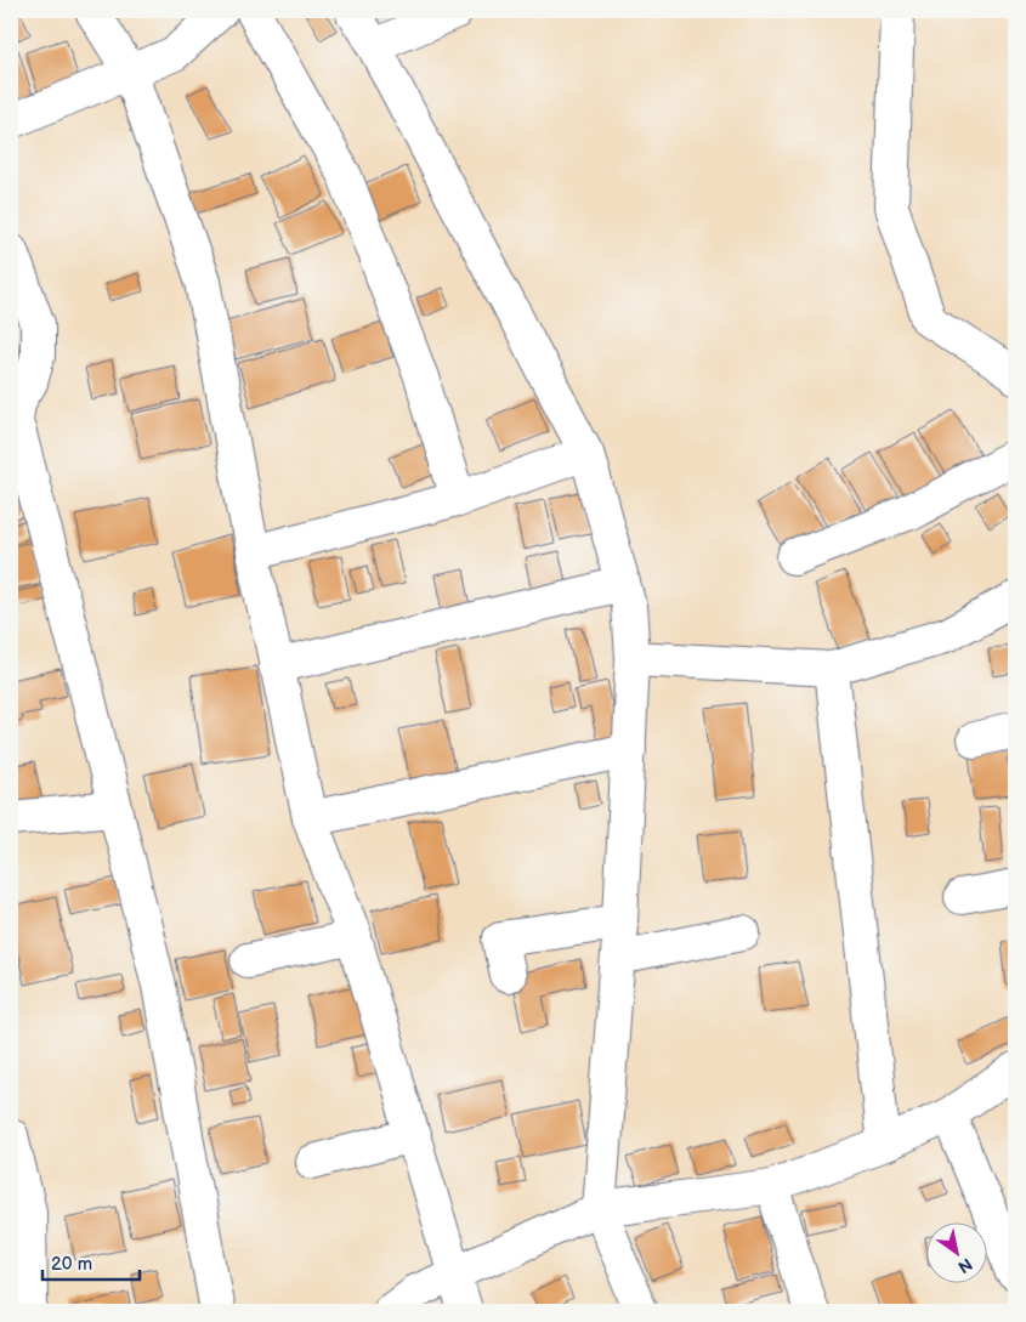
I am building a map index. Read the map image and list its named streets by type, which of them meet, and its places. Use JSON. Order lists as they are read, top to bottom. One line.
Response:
{"scale_bar":"20 m","north":"bottom right"}
